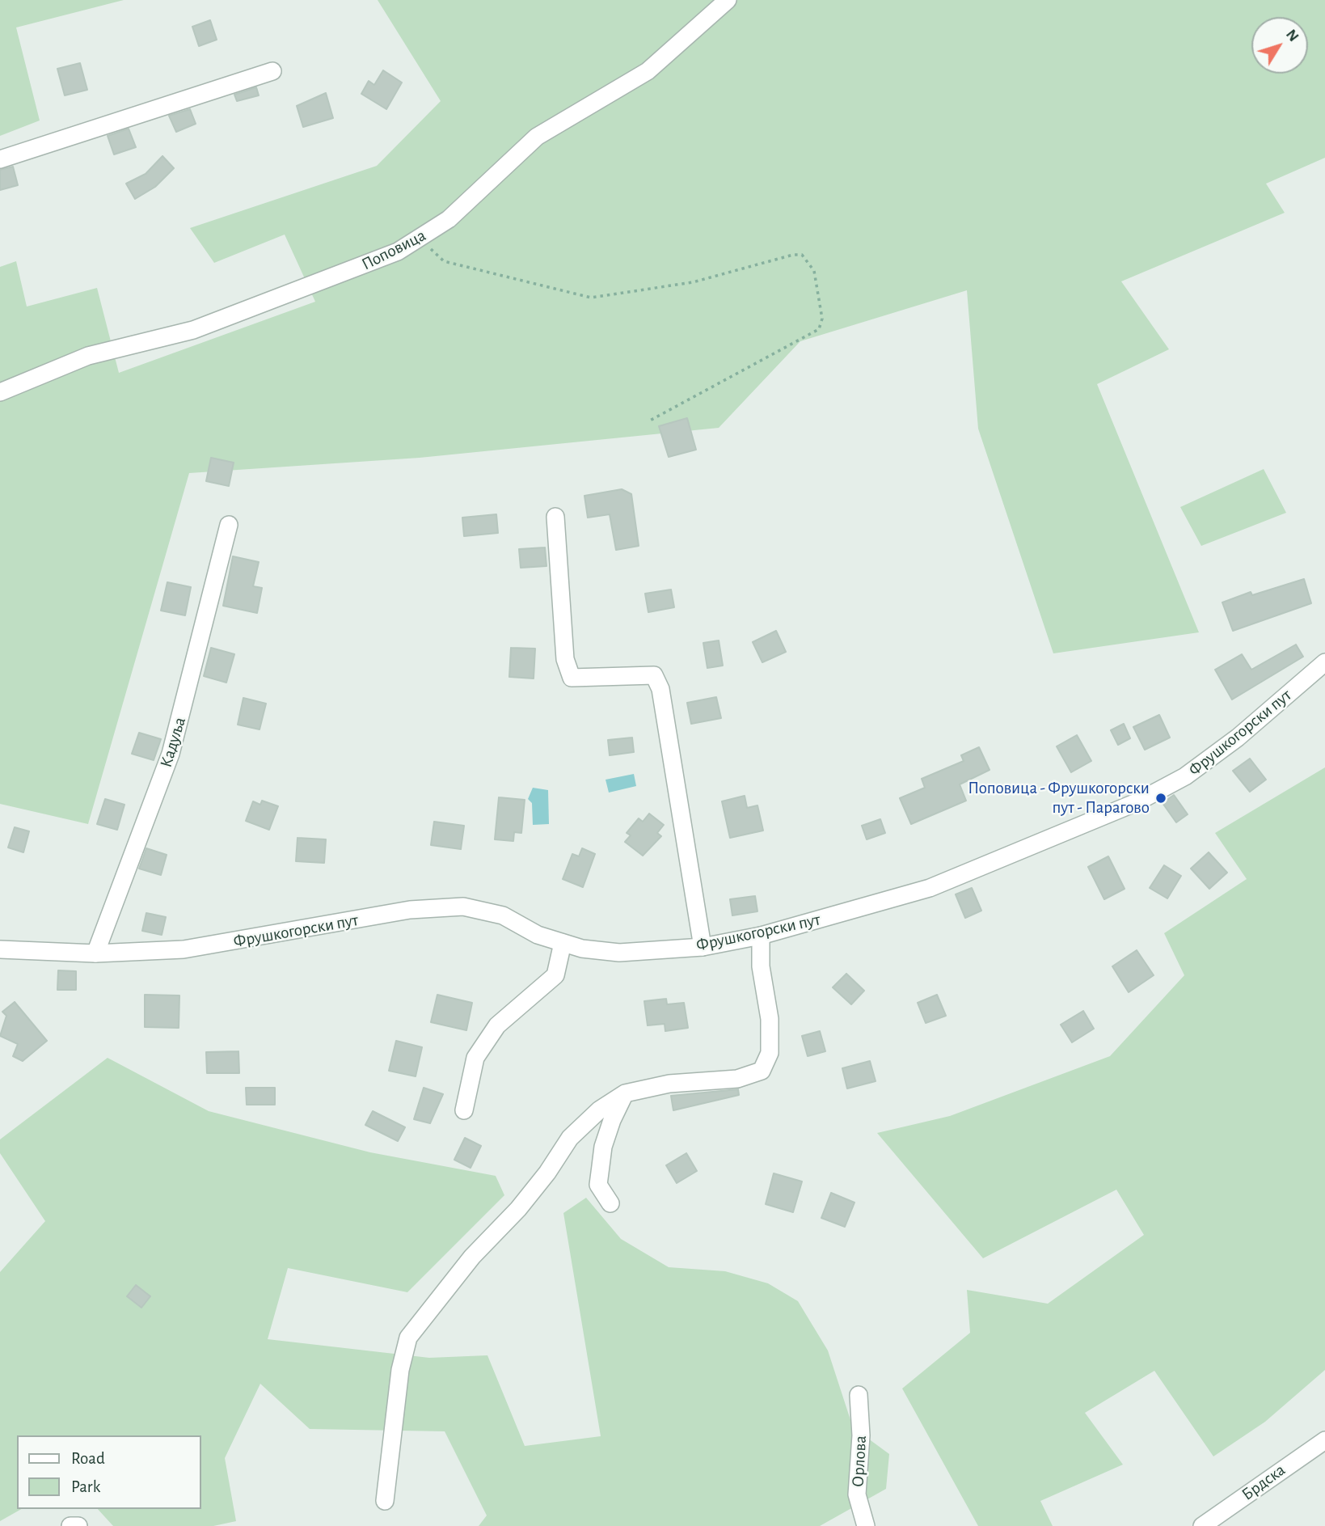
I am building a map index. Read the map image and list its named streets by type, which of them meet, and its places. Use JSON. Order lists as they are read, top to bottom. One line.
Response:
{"streets":{"street":["Поповица","Фрушкогорски пут","Кадуља","Орлова","Брдска"]},"crossings":[["Фрушкогорски пут","Кадуља"]],"places":["Поповица - Фрушкогорски пут - Парагово"],"legend":["Road","Park"],"north":"top right"}
